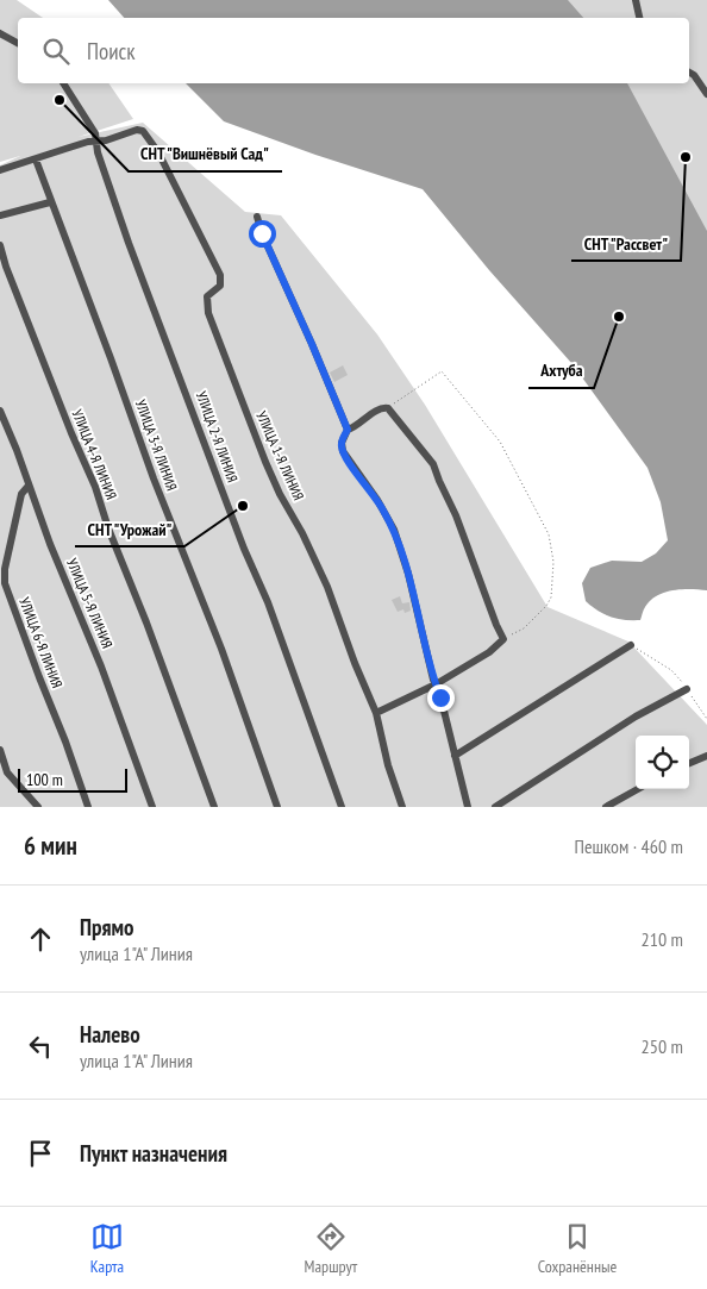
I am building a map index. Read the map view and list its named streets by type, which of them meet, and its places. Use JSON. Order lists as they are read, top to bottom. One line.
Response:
{"streets":{"street":["УЛИЦА 2-Я ЛИНИЯ","УЛИЦА 3-Я ЛИНИЯ","УЛИЦА 4-Я ЛИНИЯ","УЛИЦА 1-Я ЛИНИЯ","УЛИЦА 5-Я ЛИНИЯ","УЛИЦА 6-Я ЛИНИЯ"]},"crossings":[["УЛИЦА 2-Я ЛИНИЯ","УЛИЦА 1-Я ЛИНИЯ"],["УЛИЦА 5-Я ЛИНИЯ","УЛИЦА 6-Я ЛИНИЯ"]],"places":["СНТ \"Вишнёвый Сад\"","СНТ \"Рассвет\"","Ахтуба","СНТ \"Урожай\""],"scale_bar":"100 m","page":{"search":"Поиск","scale":"100 m","heading":["6 мин","Пешком · 460 m"],"list":[["Прямо","улица 1\"А\" Линия","210 m"],["Налево","улица 1\"А\" Линия","250 m"],"Пункт назначения"],"nav":["Карта","Маршрут","Сохранённые"]}}
